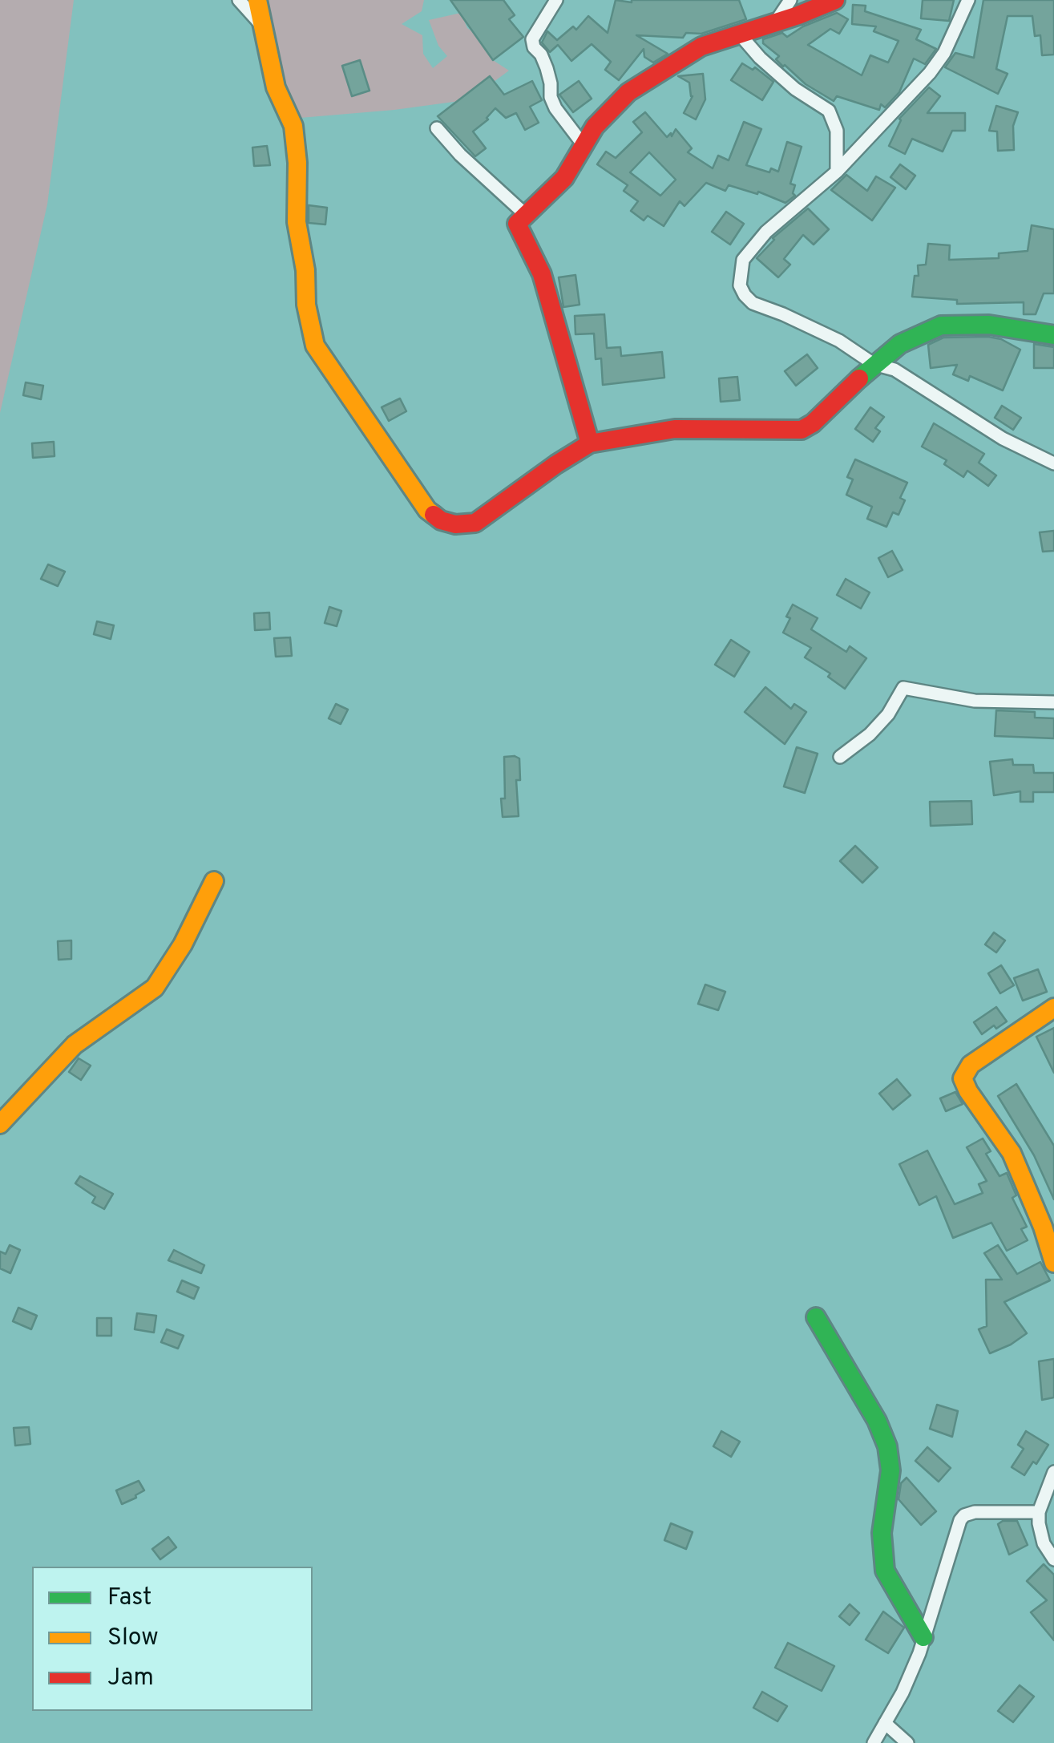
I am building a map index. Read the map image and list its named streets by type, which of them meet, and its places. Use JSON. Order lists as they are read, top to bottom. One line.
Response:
{"legend":["Fast","Slow","Jam"]}
